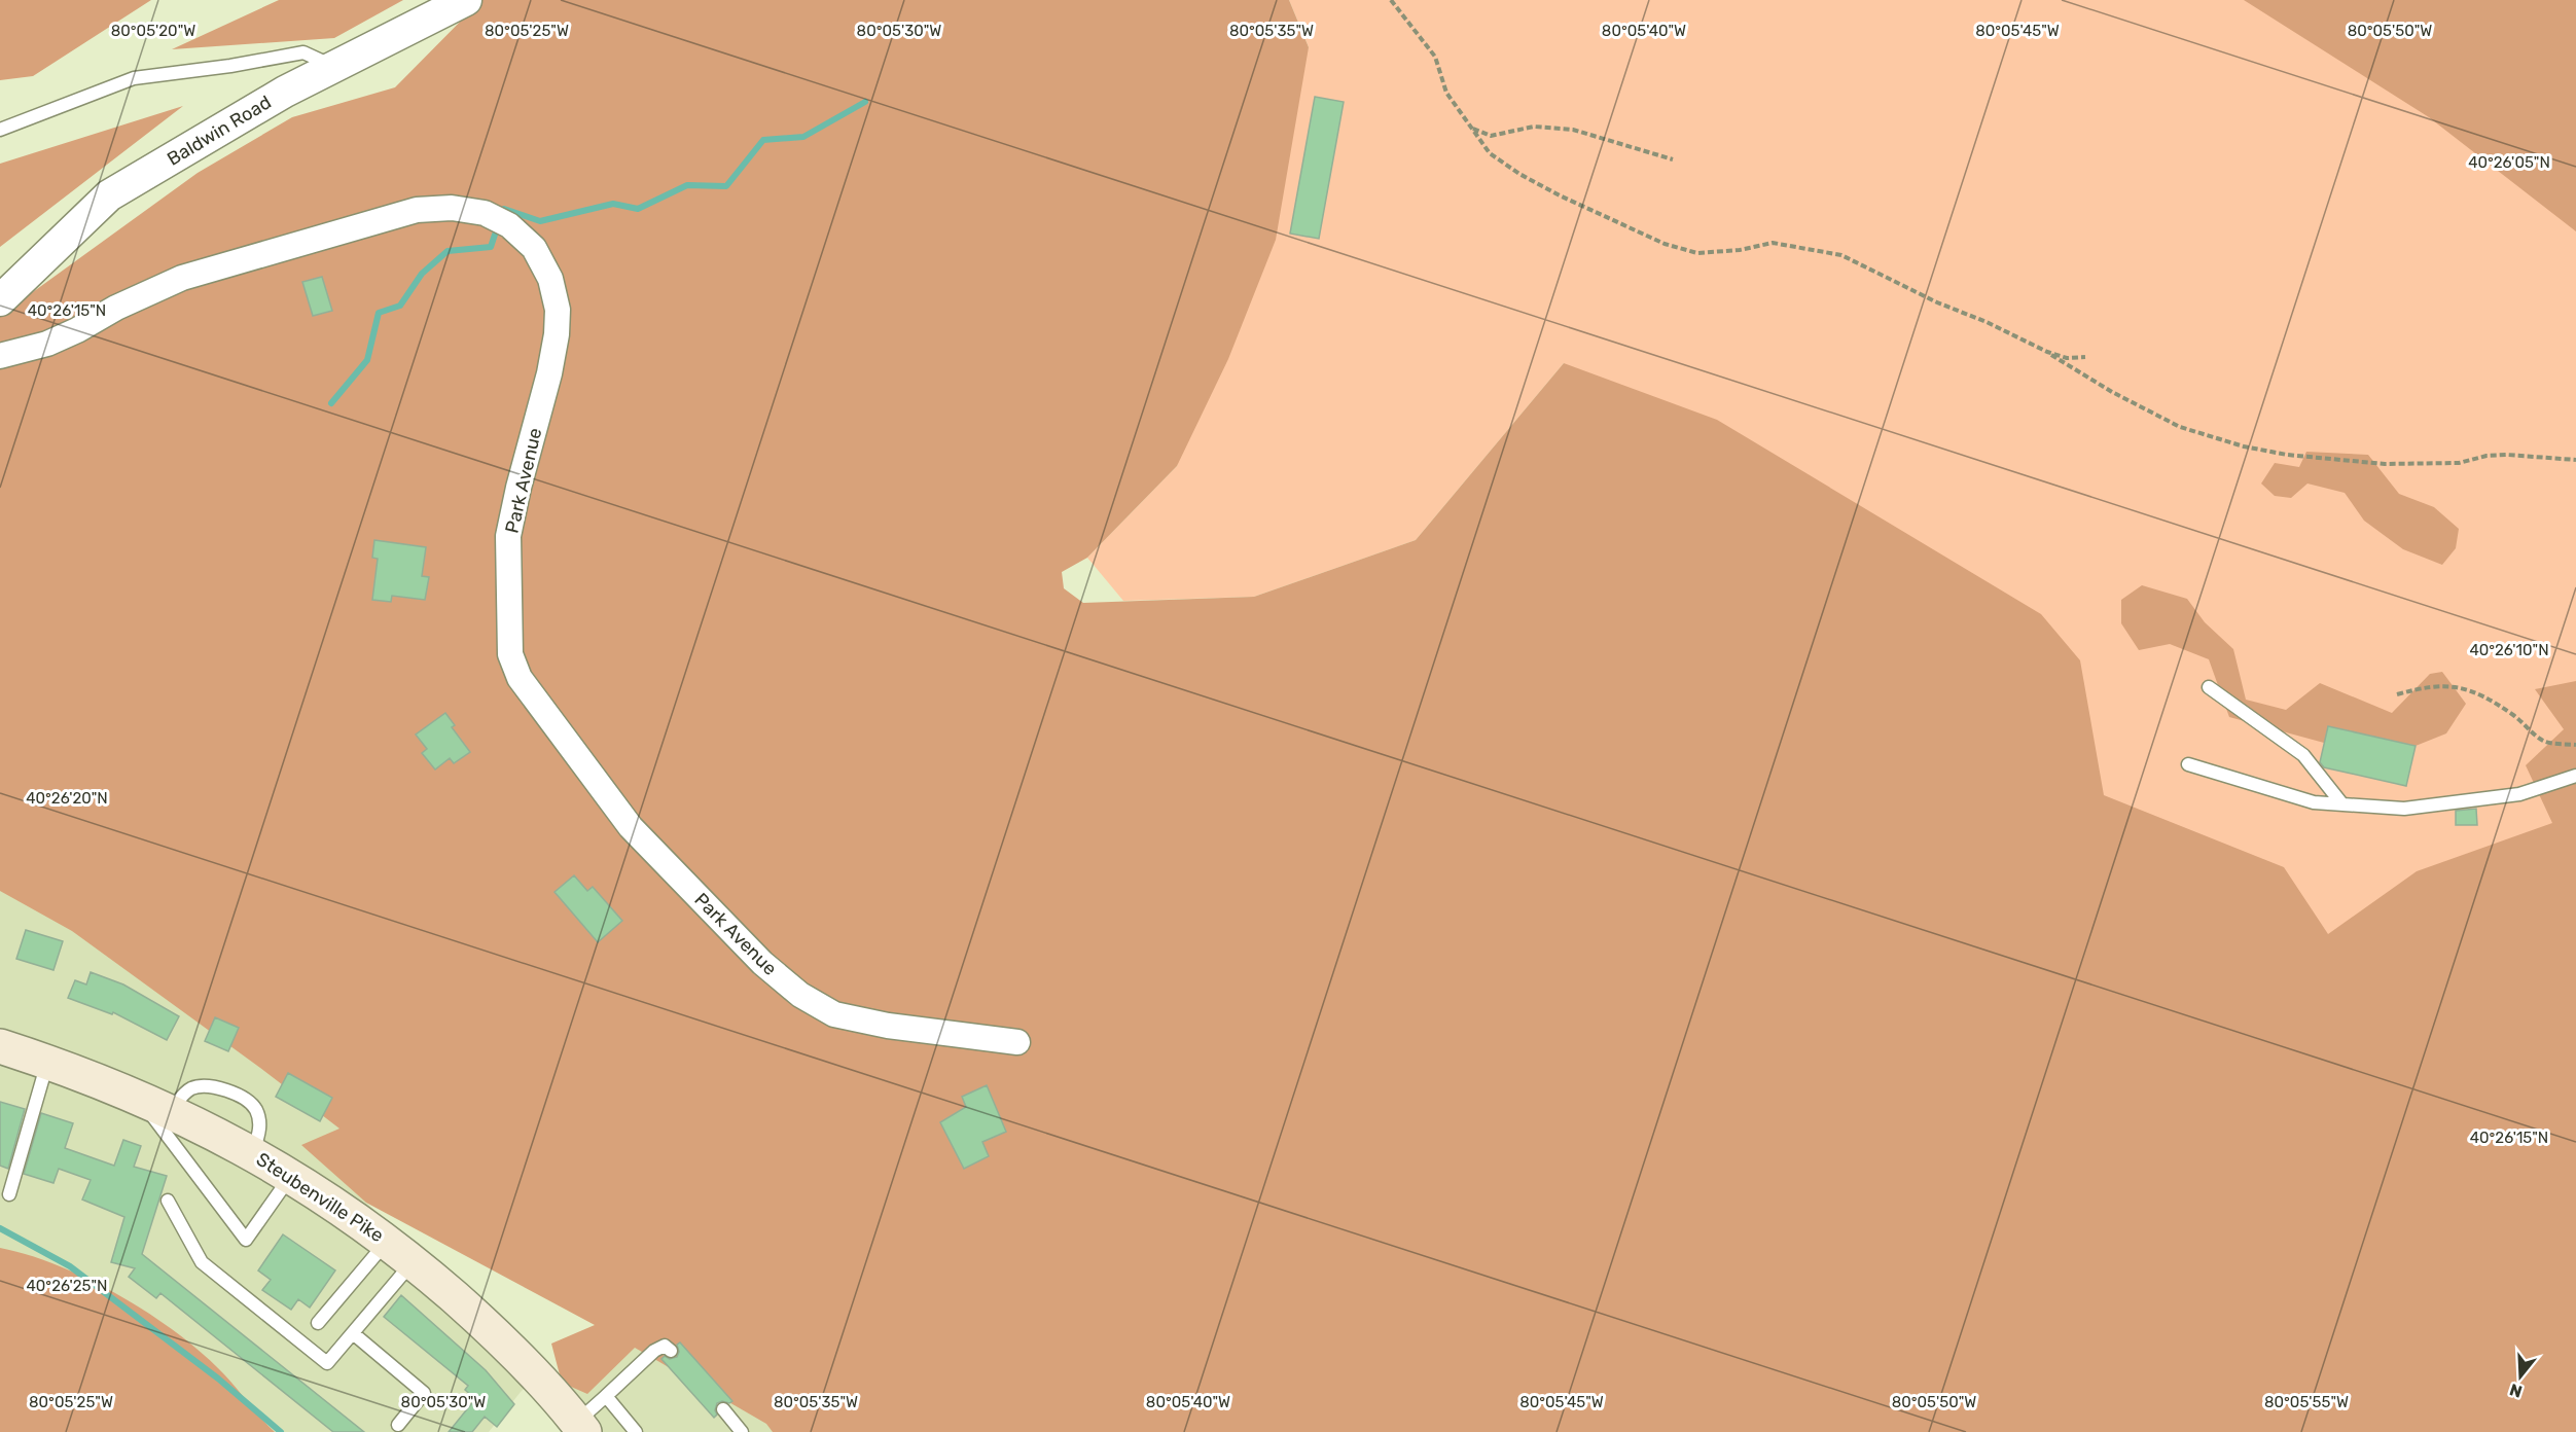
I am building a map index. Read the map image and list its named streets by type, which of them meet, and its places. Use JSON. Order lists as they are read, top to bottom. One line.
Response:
{"streets":{"main road":["Steubenville Pike"],"street":["Baldwin Road","Park Avenue"]},"north":"bottom","coordinates":["80°05'20\"W","80°05'25\"W","80°05'30\"W","80°05'35\"W","80°05'40\"W","80°05'45\"W","80°05'50\"W","40°26'05\"N","40°26'15\"N","40°26'10\"N","40°26'20\"N","40°26'25\"N","80°05'55\"W"]}
